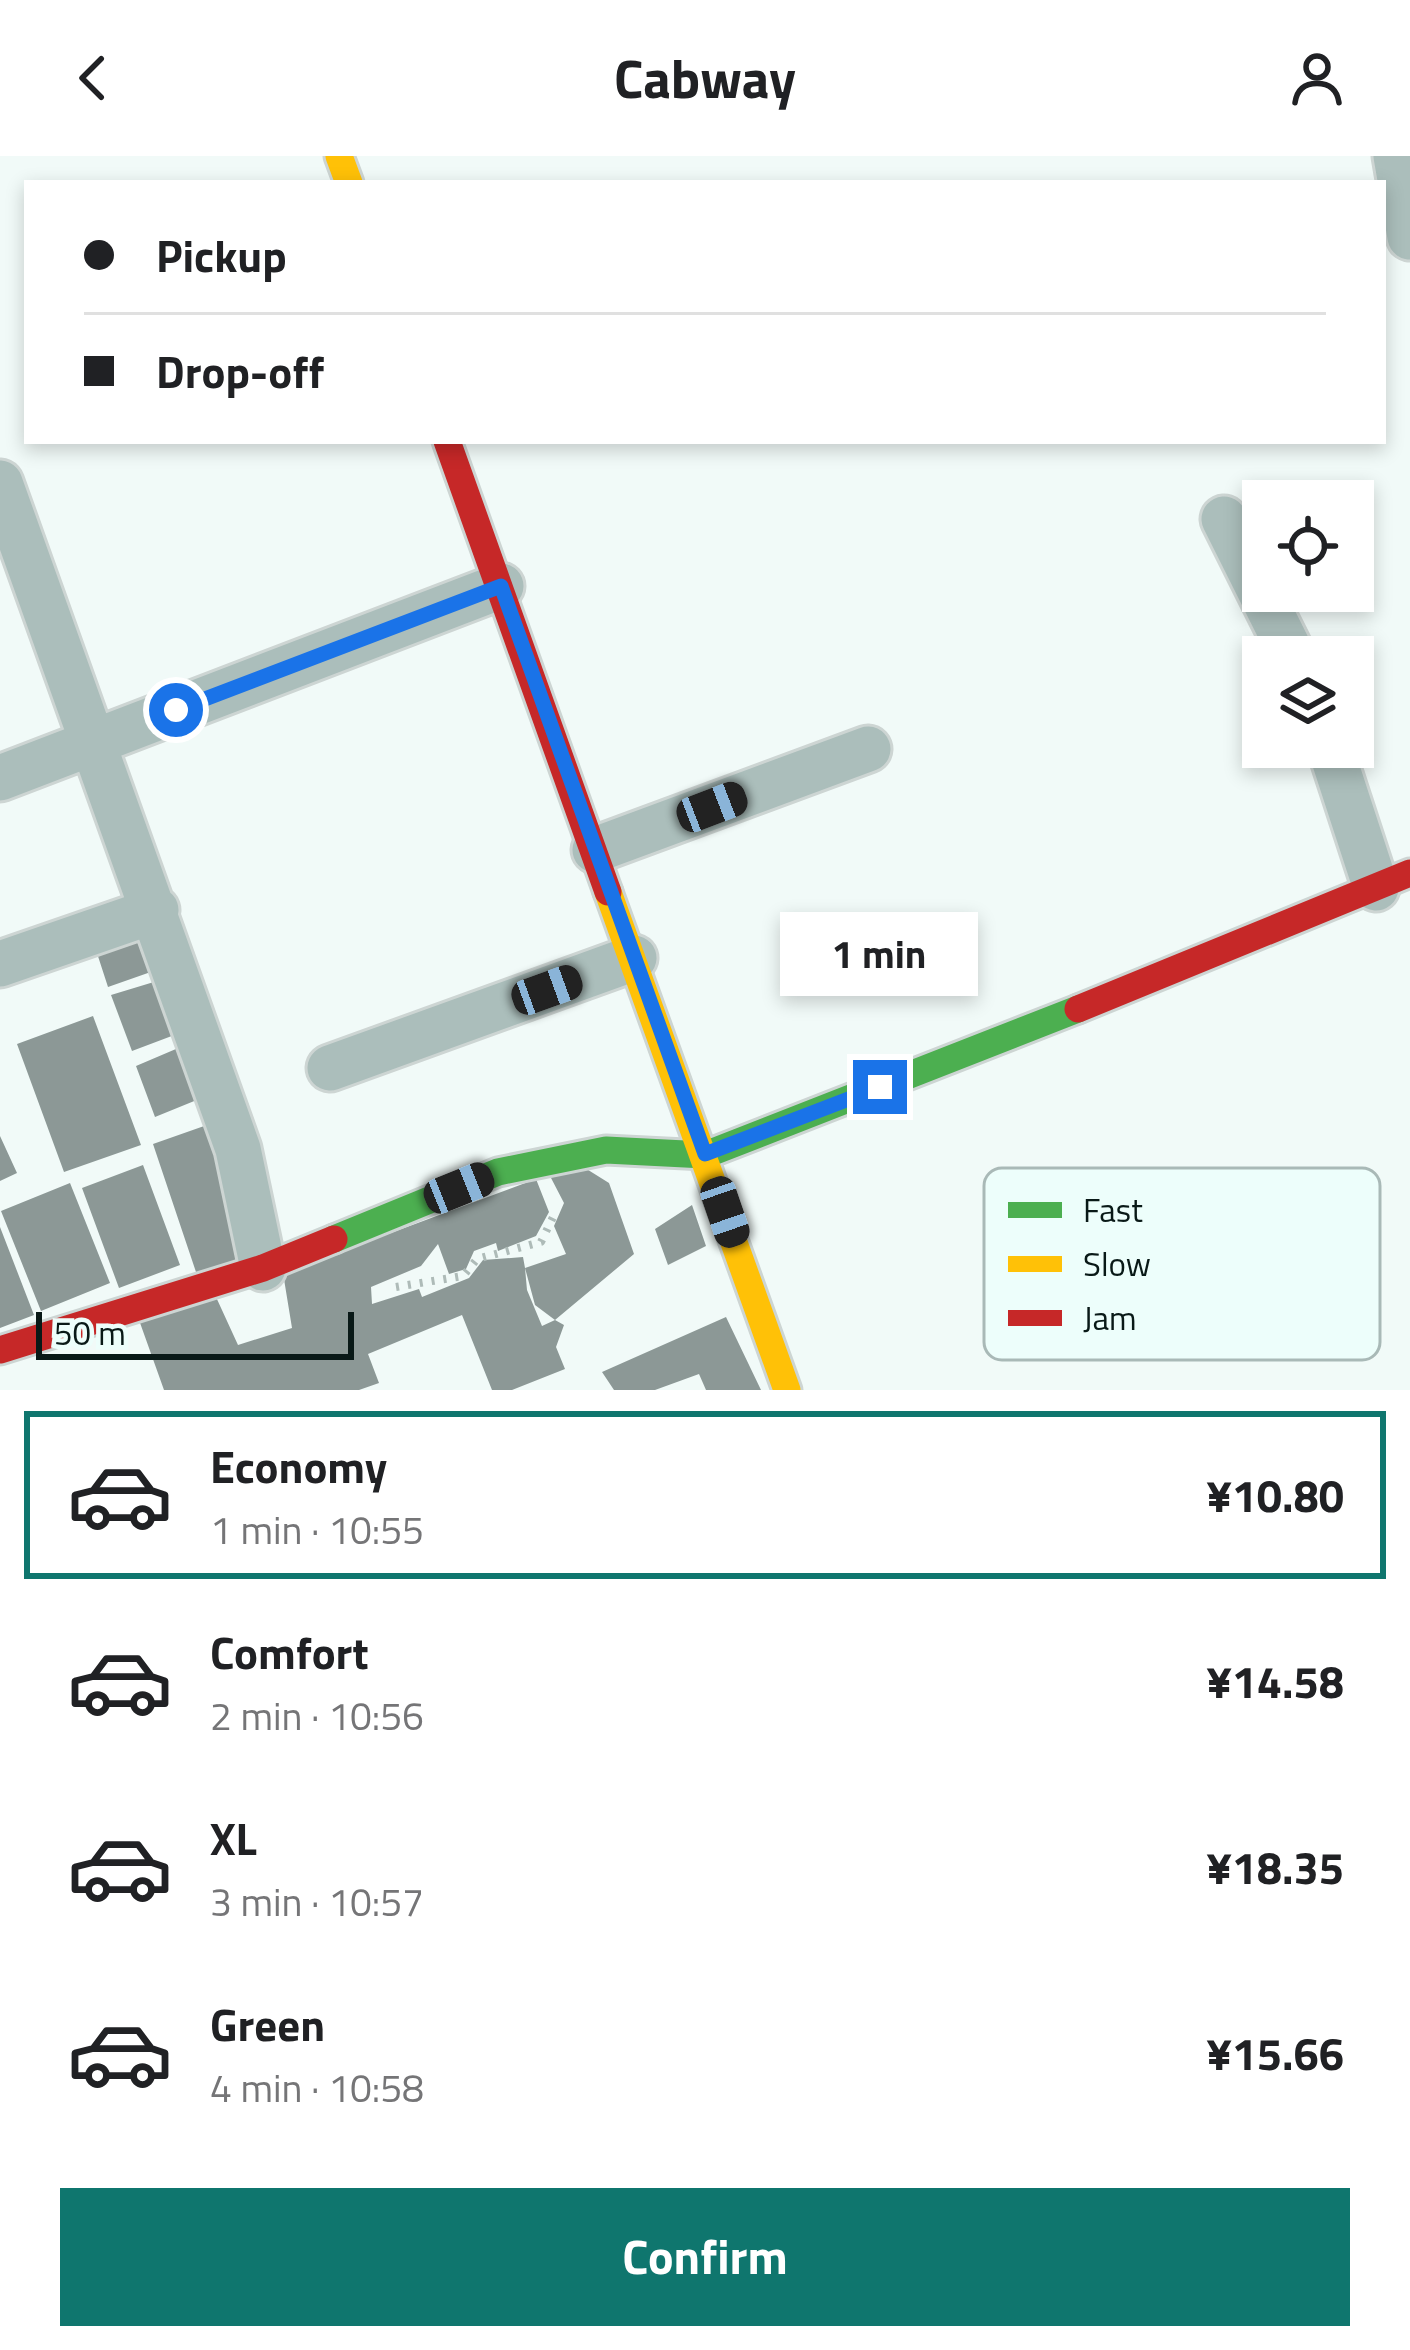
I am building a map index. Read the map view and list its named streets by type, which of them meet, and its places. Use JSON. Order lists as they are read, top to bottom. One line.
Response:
{"legend":["Fast","Slow","Jam"],"scale_bar":"50 m","page":{"header":"Cabway","banner":["Pickup","Drop-off"],"bubble":"1 min","scale":"50 m","list":[{"name":"Economy","note":"1 min · 10:55","value":"¥10.80"},{"name":"Comfort","note":"2 min · 10:56","value":"¥14.58"},{"name":"XL","note":"3 min · 10:57","value":"¥18.35"},{"name":"Green","note":"4 min · 10:58","value":"¥15.66"}],"buttons":"Confirm"}}
